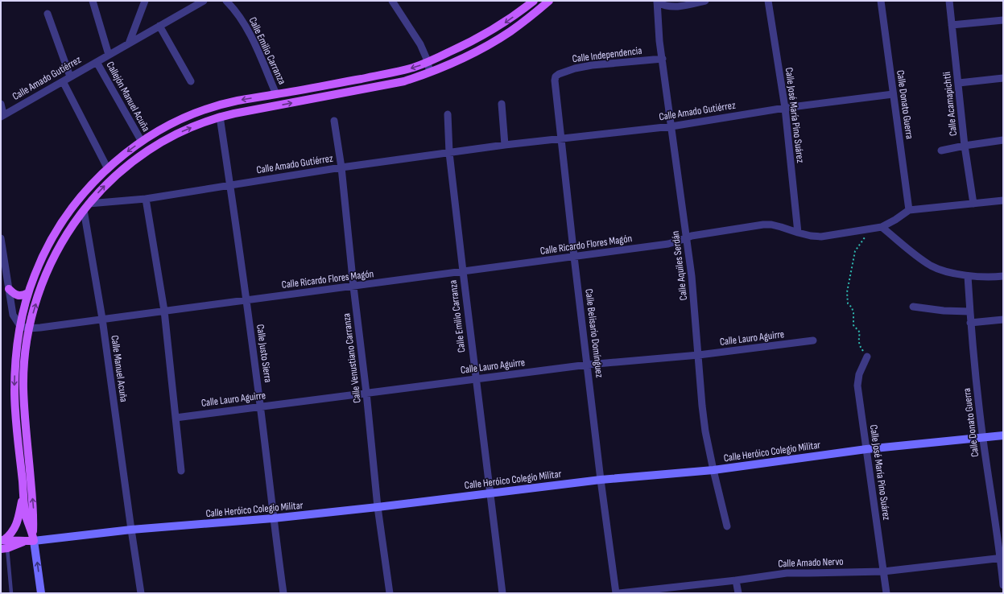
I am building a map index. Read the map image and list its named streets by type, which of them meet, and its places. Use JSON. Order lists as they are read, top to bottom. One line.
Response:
{"streets":{"main road":["Calle Heróico Colegio Militar"],"street":["Calle Emilio Carranza","Calle Independencia","Calle Amado Gutiérrez","Callejón Manuel Acuña","Calle Acamapichtli","Calle Donato Guerra","Calle José María Pino Suárez","Calle Ricardo Flores Magón","Calle Aquiles Serdán","Calle Belisario Domínguez","Calle Lauro Aguirre","Calle Justo Sierra","Calle Venustiano Carranza","Calle Manuel Acuña","Calle Amado Nervo"]},"crossings":[["Calle Emilio Carranza","Calle Amado Gutiérrez"],["Calle Emilio Carranza","Calle Ricardo Flores Magón"],["Calle Emilio Carranza","Calle Lauro Aguirre"],["Calle Emilio Carranza","Calle Heróico Colegio Militar"],["Calle Independencia","Calle Aquiles Serdán"],["Calle Independencia","Calle Belisario Domínguez"],["Calle Amado Gutiérrez","Callejón Manuel Acuña"],["Calle Amado Gutiérrez","Calle Donato Guerra"],["Calle Amado Gutiérrez","Calle José María Pino Suárez"],["Calle Amado Gutiérrez","Calle Aquiles Serdán"],["Calle Amado Gutiérrez","Calle Belisario Domínguez"],["Calle Amado Gutiérrez","Calle Justo Sierra"],["Calle Amado Gutiérrez","Calle Venustiano Carranza"],["Calle Amado Gutiérrez","Calle Manuel Acuña"],["Calle Acamapichtli","Calle Ricardo Flores Magón"],["Calle Donato Guerra","Calle Ricardo Flores Magón"],["Calle Donato Guerra","Calle Heróico Colegio Militar"],["Calle Donato Guerra","Calle Amado Nervo"],["Calle José María Pino Suárez","Calle Ricardo Flores Magón"],["Calle José María Pino Suárez","Calle Heróico Colegio Militar"],["Calle José María Pino Suárez","Calle Amado Nervo"],["Calle Ricardo Flores Magón","Calle Aquiles Serdán"],["Calle Ricardo Flores Magón","Calle Belisario Domínguez"],["Calle Ricardo Flores Magón","Calle Justo Sierra"],["Calle Ricardo Flores Magón","Calle Venustiano Carranza"],["Calle Ricardo Flores Magón","Calle Manuel Acuña"],["Calle Aquiles Serdán","Calle Lauro Aguirre"],["Calle Aquiles Serdán","Calle Heróico Colegio Militar"],["Calle Belisario Domínguez","Calle Lauro Aguirre"],["Calle Belisario Domínguez","Calle Heróico Colegio Militar"],["Calle Lauro Aguirre","Calle Justo Sierra"],["Calle Lauro Aguirre","Calle Venustiano Carranza"],["Calle Justo Sierra","Calle Heróico Colegio Militar"],["Calle Venustiano Carranza","Calle Heróico Colegio Militar"],["Calle Manuel Acuña","Calle Heróico Colegio Militar"]]}
